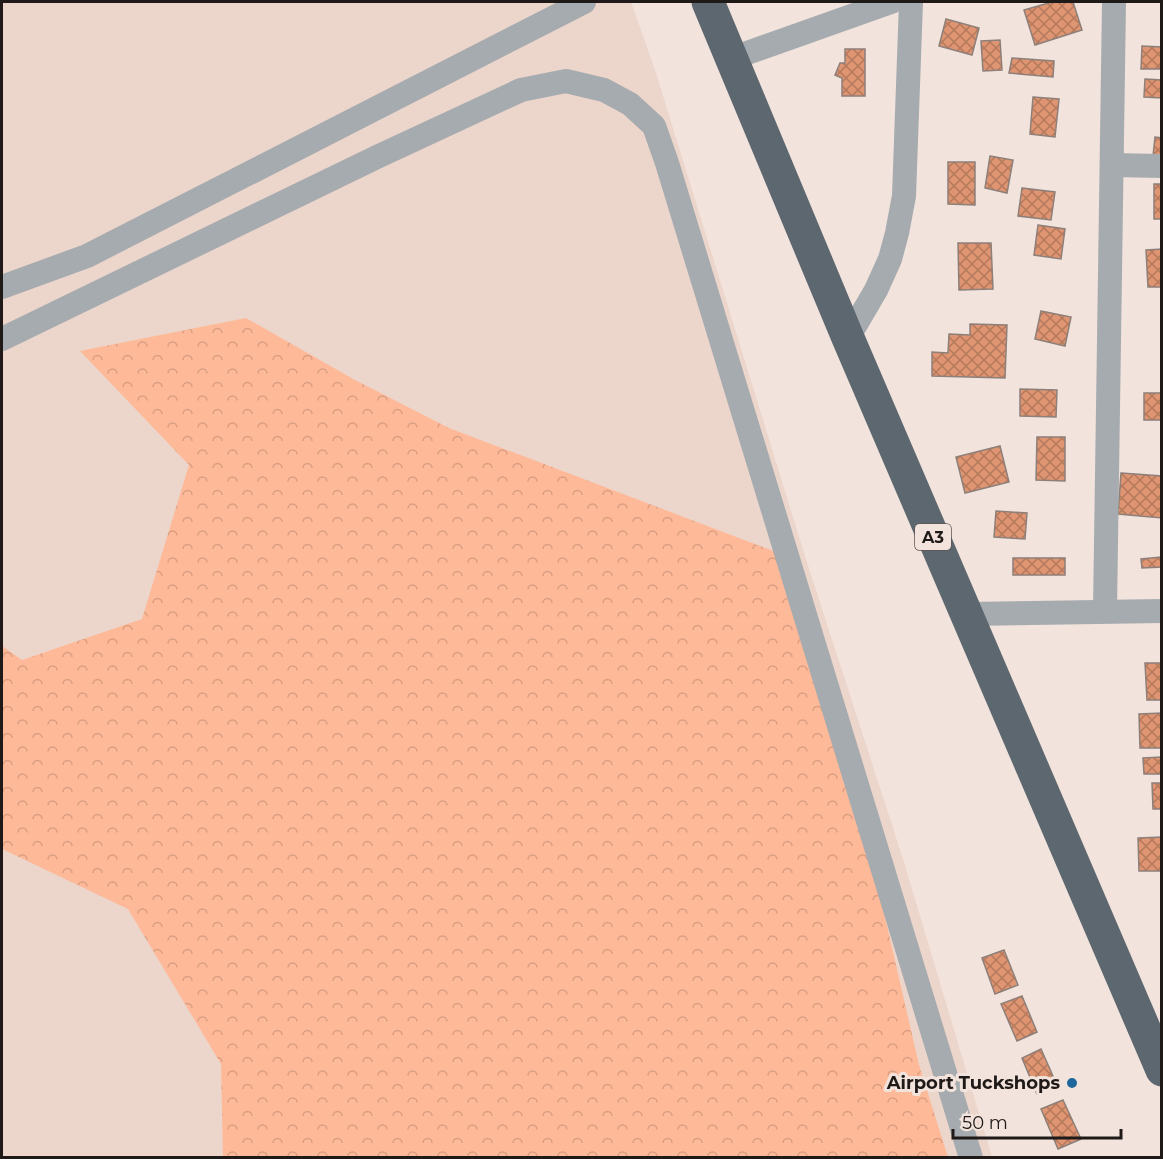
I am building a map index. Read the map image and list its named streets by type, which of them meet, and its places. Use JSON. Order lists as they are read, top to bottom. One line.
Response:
{"streets":{"highway":["A3"]},"places":["Airport Tuckshops"],"scale_bar":"50 m"}
